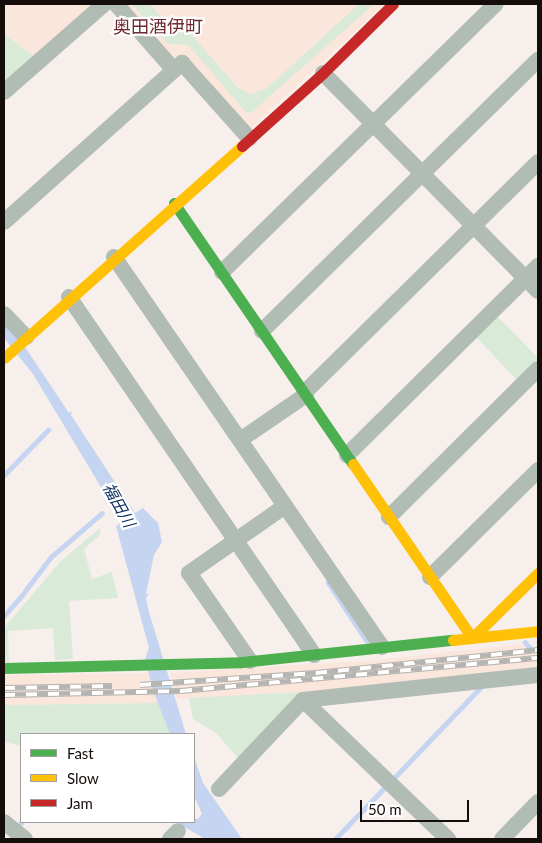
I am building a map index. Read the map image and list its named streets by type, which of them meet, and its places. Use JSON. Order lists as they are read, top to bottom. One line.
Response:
{"districts":["奥田酒伊町"],"water":["福田川"],"legend":["Fast","Slow","Jam"],"scale_bar":"50 m"}
